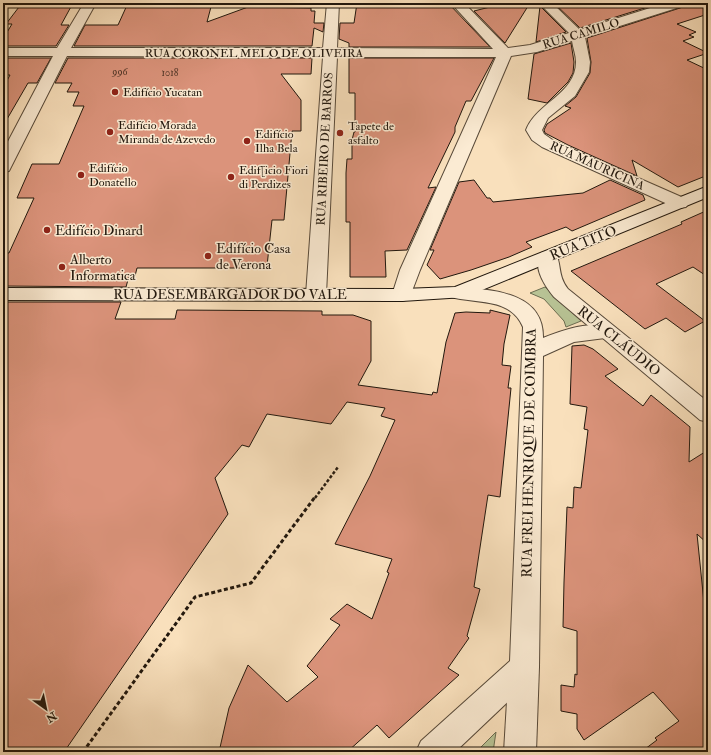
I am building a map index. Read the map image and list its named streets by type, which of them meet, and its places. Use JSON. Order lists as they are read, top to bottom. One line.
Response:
{"streets":{"street":["RUA CAMILO","RUA CORONEL MELO DE OLIVEIRA","RUA RIBEIRO DE BARROS","RUA MAURICINA","RUA TITO","RUA DESEMBARGADOR DO VALE","RUA CLÁUDIO","RUA FREI HENRIQUE DE COIMBRA"]},"crossings":[["RUA CAMILO","RUA CORONEL MELO DE OLIVEIRA"],["RUA CAMILO","RUA MAURICINA"],["RUA CORONEL MELO DE OLIVEIRA","RUA RIBEIRO DE BARROS"],["RUA RIBEIRO DE BARROS","RUA DESEMBARGADOR DO VALE"],["RUA MAURICINA","RUA TITO"],["RUA TITO","RUA DESEMBARGADOR DO VALE"],["RUA TITO","RUA CLÁUDIO"],["RUA TITO","RUA FREI HENRIQUE DE COIMBRA"],["RUA DESEMBARGADOR DO VALE","RUA FREI HENRIQUE DE COIMBRA"]],"places":["Edifício Yucatan","Edifício Morada Miranda de Azevedo","Tapete de asfalto","Edifício Ilha Bela","Edifício Donatello","Edif[icio Fiori di Perdizes","Edifício Dinard","Edifício Casa de Verona","Alberto Informatica"],"house_numbers":["996","1018"],"north":"bottom right"}
